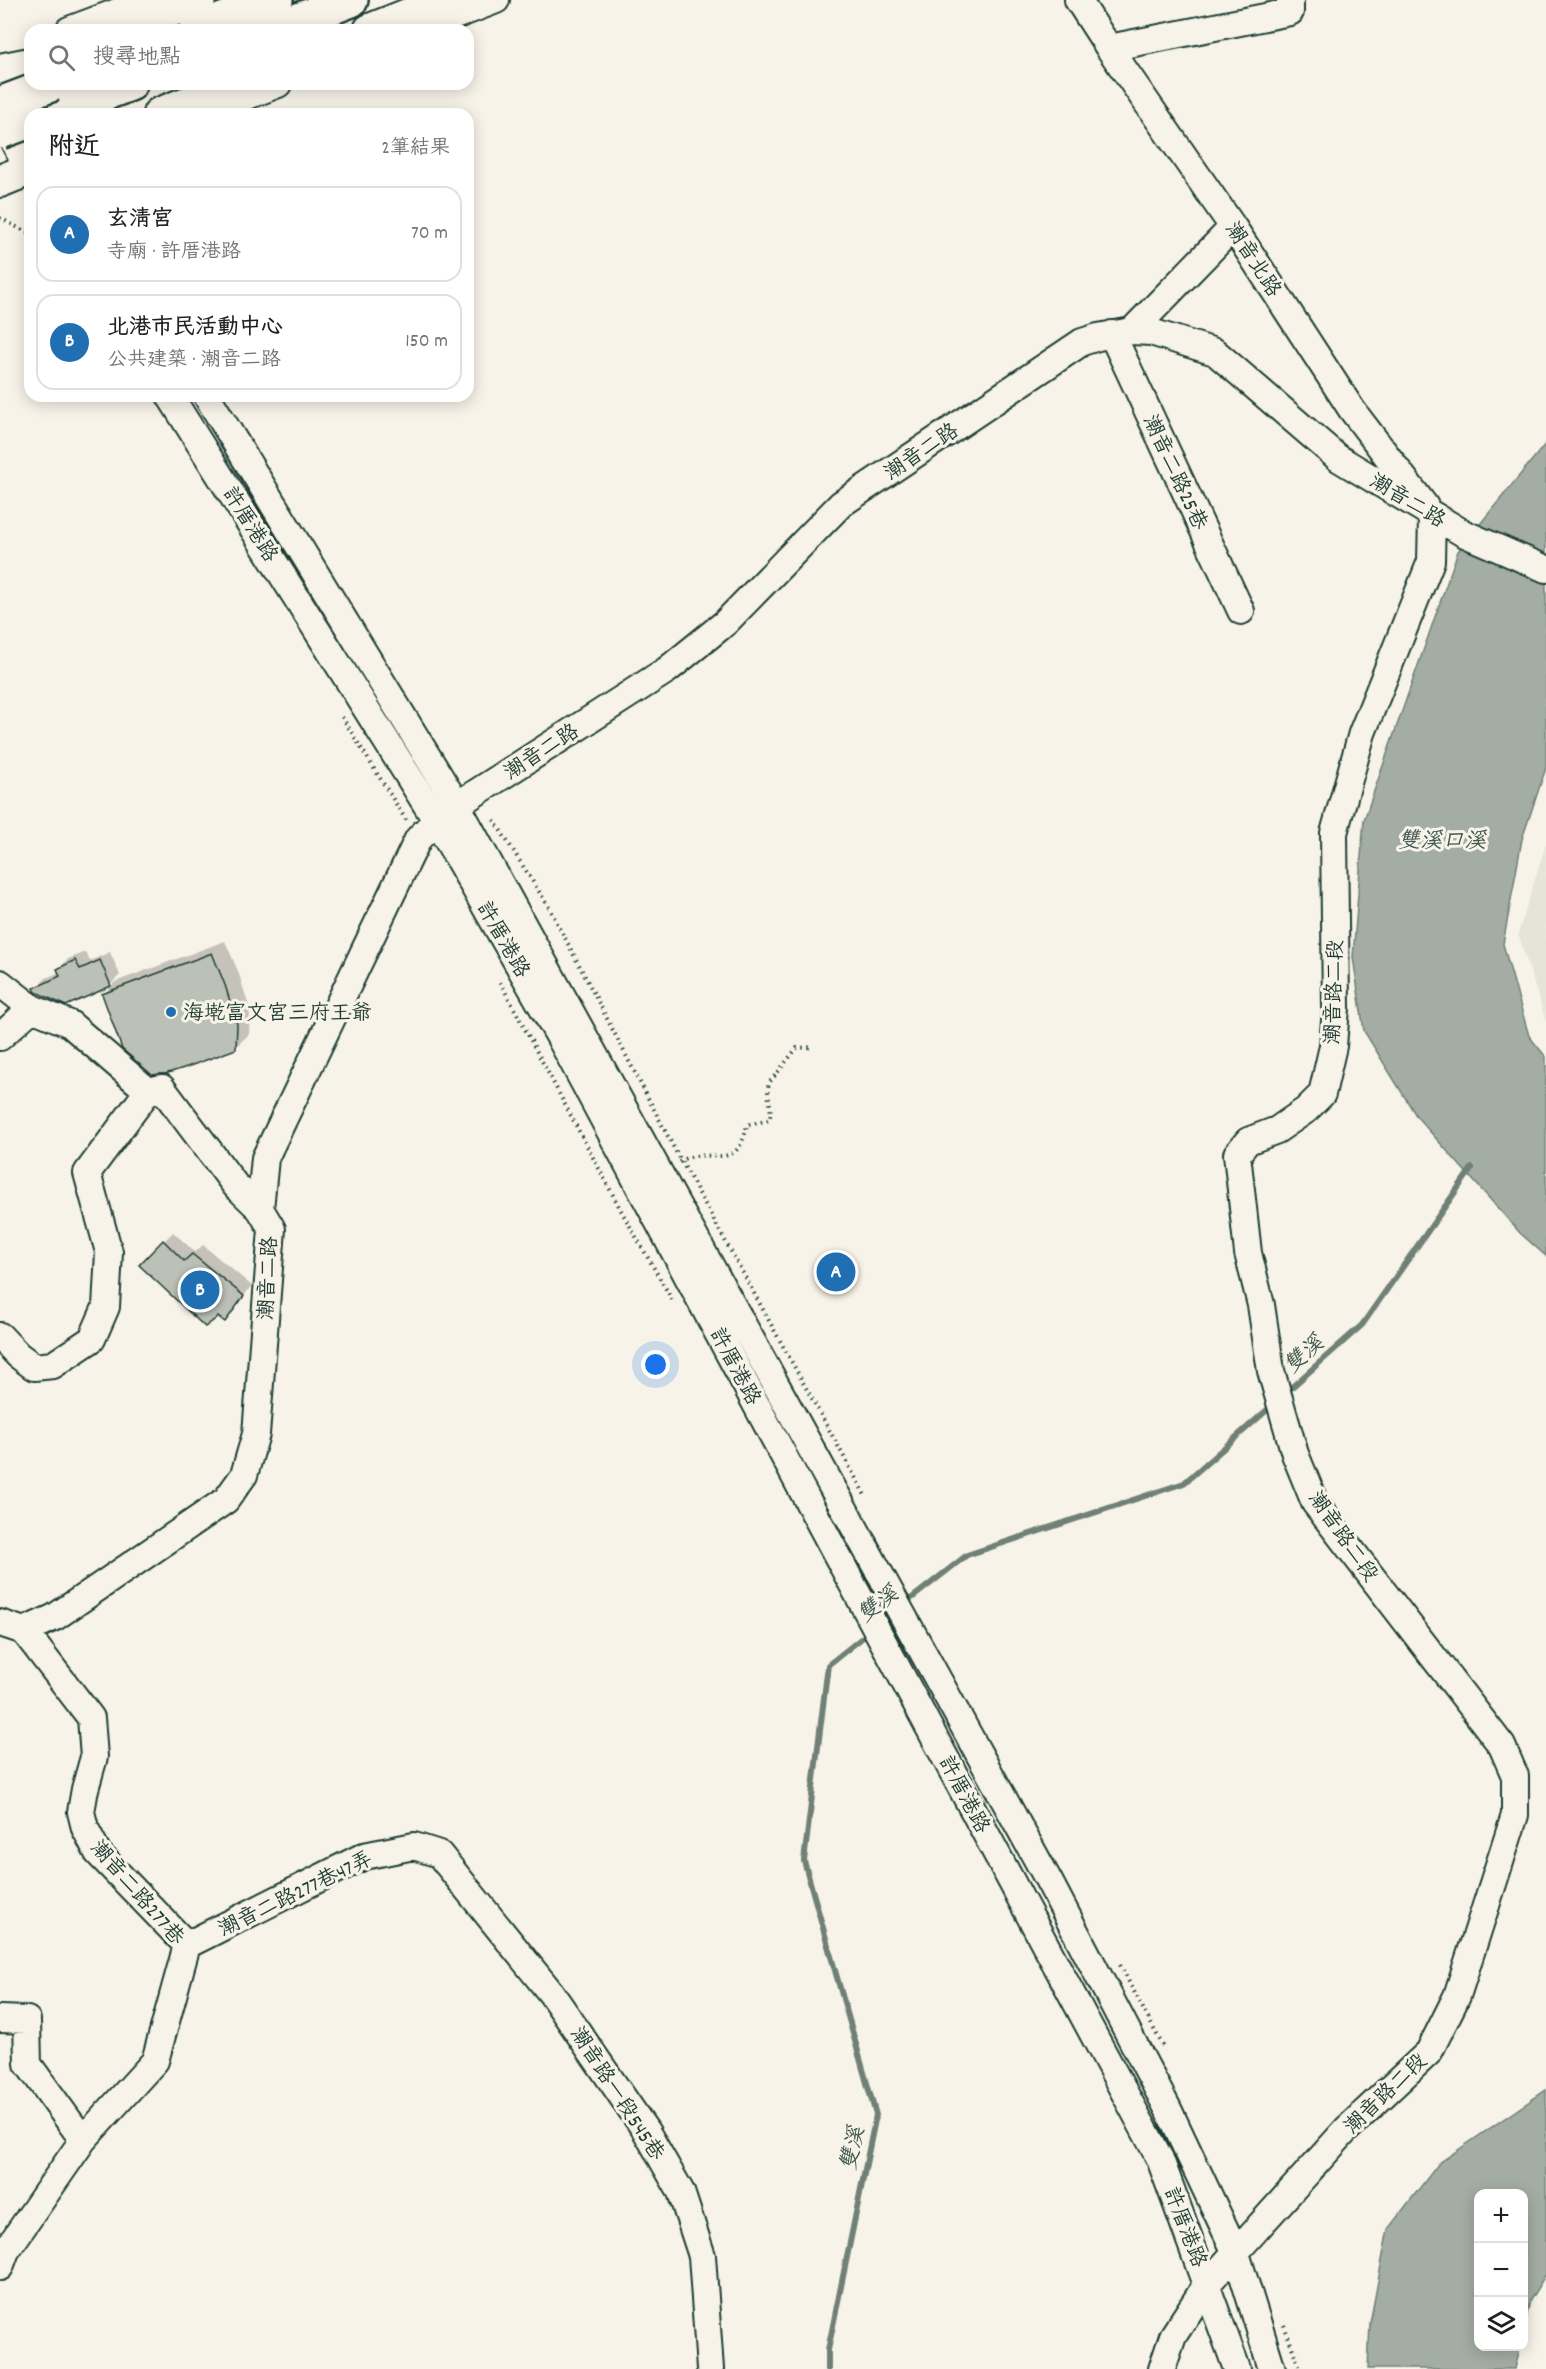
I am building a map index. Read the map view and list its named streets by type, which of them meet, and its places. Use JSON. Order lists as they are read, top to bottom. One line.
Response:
{"streets":{"street":["潮音北路","潮音二路","潮音二路25巷","許厝港路","潮音路二段","潮音二路277巷","潮音二路277巷47弄","潮音路一段545巷"]},"crossings":[["潮音北路","潮音二路"],["潮音北路","潮音路二段"],["潮音二路","潮音二路25巷"],["潮音二路","許厝港路"],["潮音二路","潮音路二段"],["潮音二路","潮音二路277巷"],["許厝港路","潮音路二段"],["潮音二路277巷","潮音二路277巷47弄"],["潮音二路277巷47弄","潮音路一段545巷"]],"water":["雙溪口溪","雙溪"],"places":["海墘富文宮三府王爺"],"page":{"search":"搜尋地點","heading":["附近","2筆結果"],"list":[{"mark":"A","name":"玄清宮","note":"寺廟 · 許厝港路","value":"70 m"},{"mark":"B","name":"北港市民活動中心","note":"公共建築 · 潮音二路","value":"150 m"}],"pins":["A","B"],"map_buttons":["+","−"]}}
